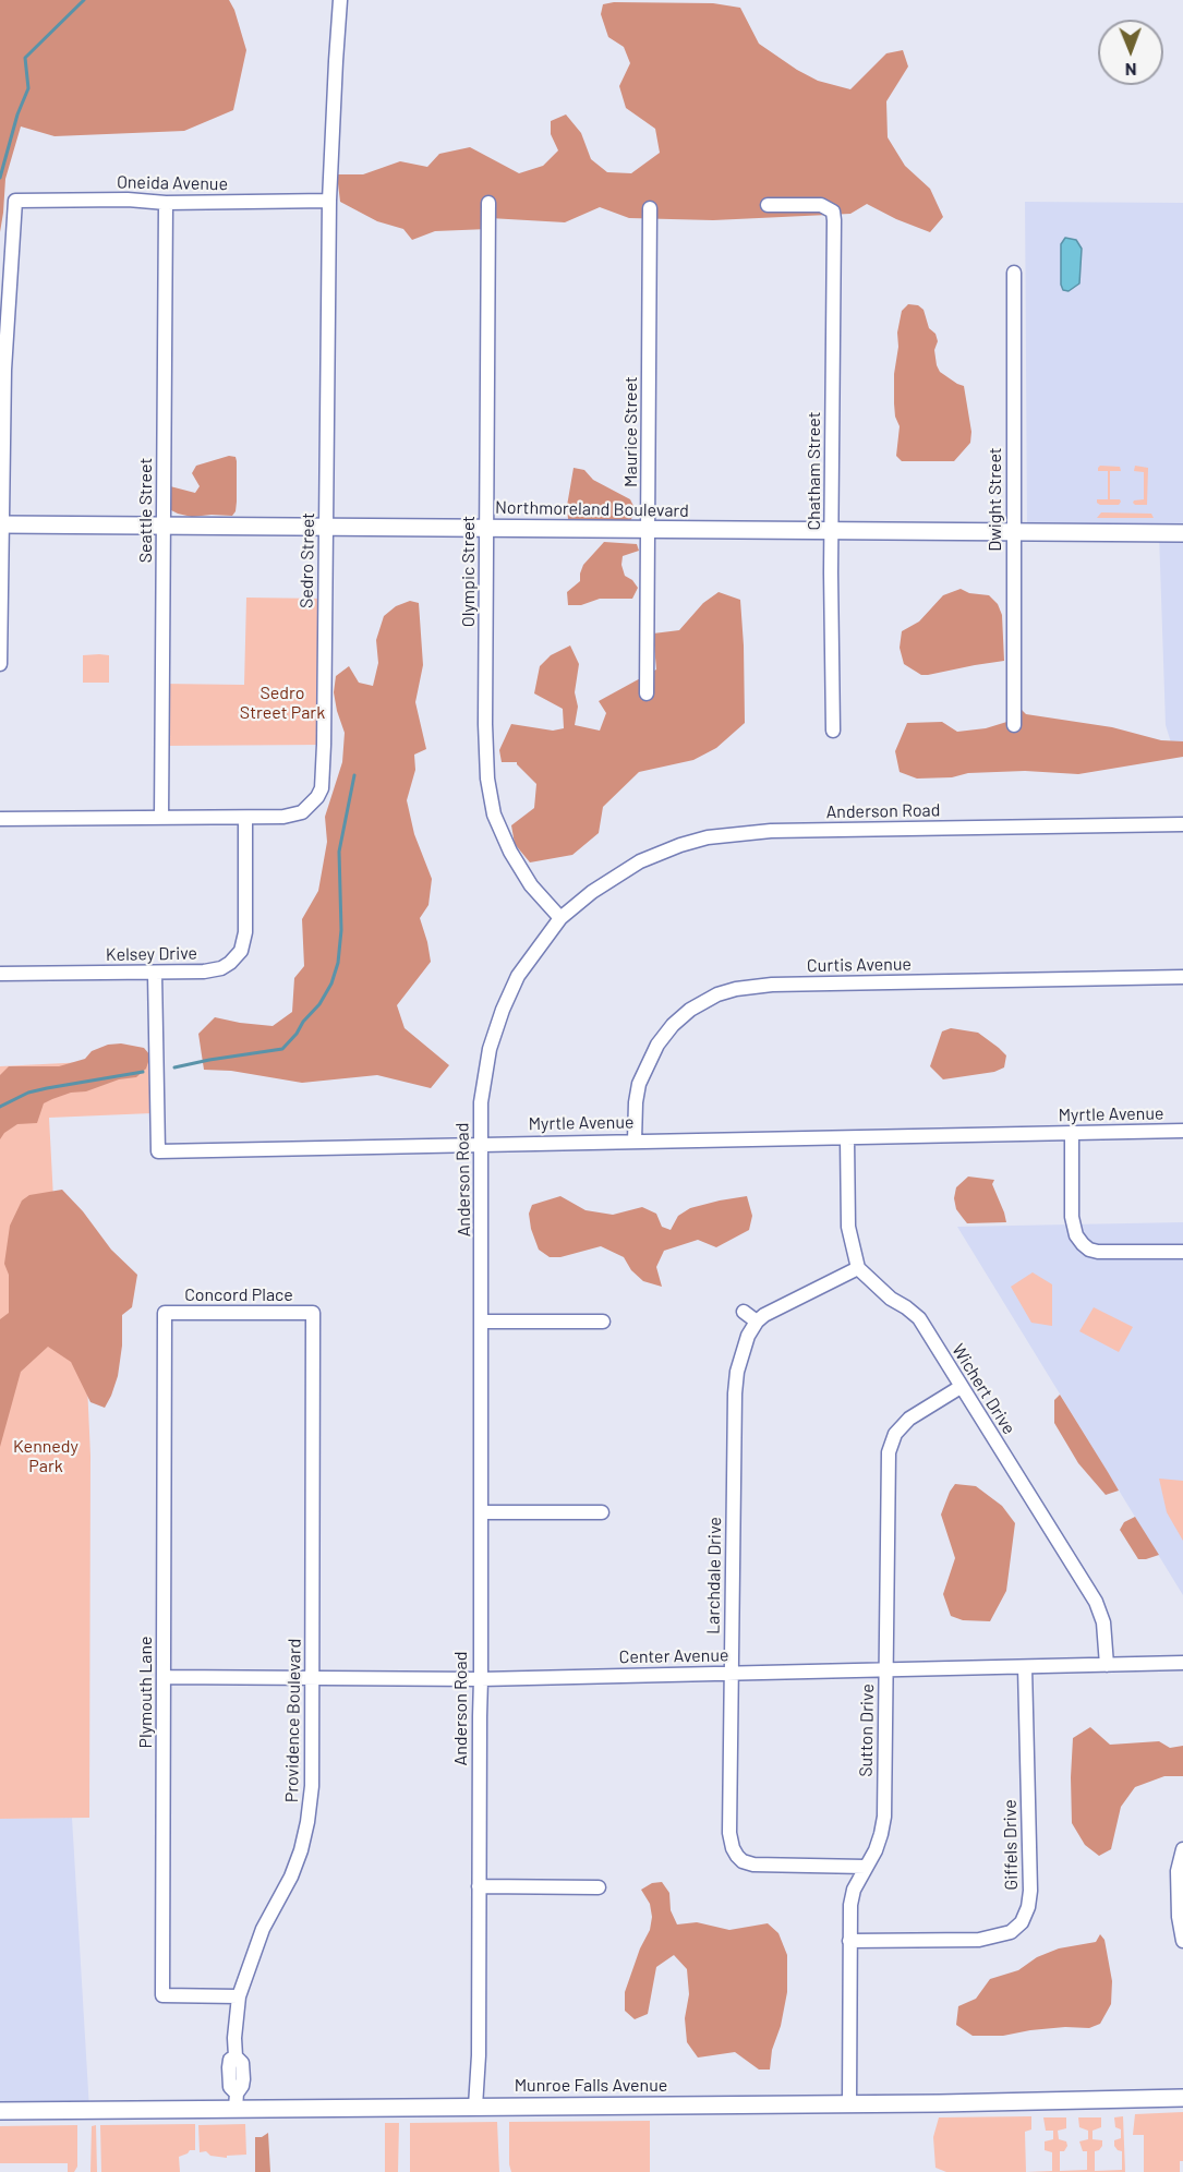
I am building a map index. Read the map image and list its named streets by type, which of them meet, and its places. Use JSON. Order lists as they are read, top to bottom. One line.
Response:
{"streets":{"street":["Oneida Avenue","Maurice Street","Chatham Street","Dwight Street","Northmoreland Boulevard","Seattle Street","Sedro Street","Olympic Street","Anderson Road","Kelsey Drive","Curtis Avenue","Myrtle Avenue","Concord Place","Wichert Drive","Larchdale Drive","Center Avenue","Plymouth Lane","Providence Boulevard","Sutton Drive","Giffels Drive","Munroe Falls Avenue"]},"crossings":[["Oneida Avenue","Northmoreland Boulevard"],["Oneida Avenue","Seattle Street"],["Oneida Avenue","Sedro Street"],["Maurice Street","Northmoreland Boulevard"],["Chatham Street","Northmoreland Boulevard"],["Dwight Street","Northmoreland Boulevard"],["Northmoreland Boulevard","Seattle Street"],["Northmoreland Boulevard","Sedro Street"],["Northmoreland Boulevard","Olympic Street"],["Seattle Street","Sedro Street"],["Sedro Street","Kelsey Drive"],["Olympic Street","Anderson Road"],["Anderson Road","Myrtle Avenue"],["Anderson Road","Center Avenue"],["Anderson Road","Munroe Falls Avenue"],["Kelsey Drive","Myrtle Avenue"],["Curtis Avenue","Myrtle Avenue"],["Concord Place","Plymouth Lane"],["Concord Place","Providence Boulevard"],["Wichert Drive","Center Avenue"],["Wichert Drive","Sutton Drive"],["Larchdale Drive","Center Avenue"],["Larchdale Drive","Sutton Drive"],["Center Avenue","Plymouth Lane"],["Center Avenue","Providence Boulevard"],["Center Avenue","Sutton Drive"],["Center Avenue","Giffels Drive"],["Plymouth Lane","Providence Boulevard"],["Providence Boulevard","Munroe Falls Avenue"],["Sutton Drive","Giffels Drive"],["Sutton Drive","Munroe Falls Avenue"]],"parks":["Sedro Street Park","Kennedy Park"],"north":"bottom"}
